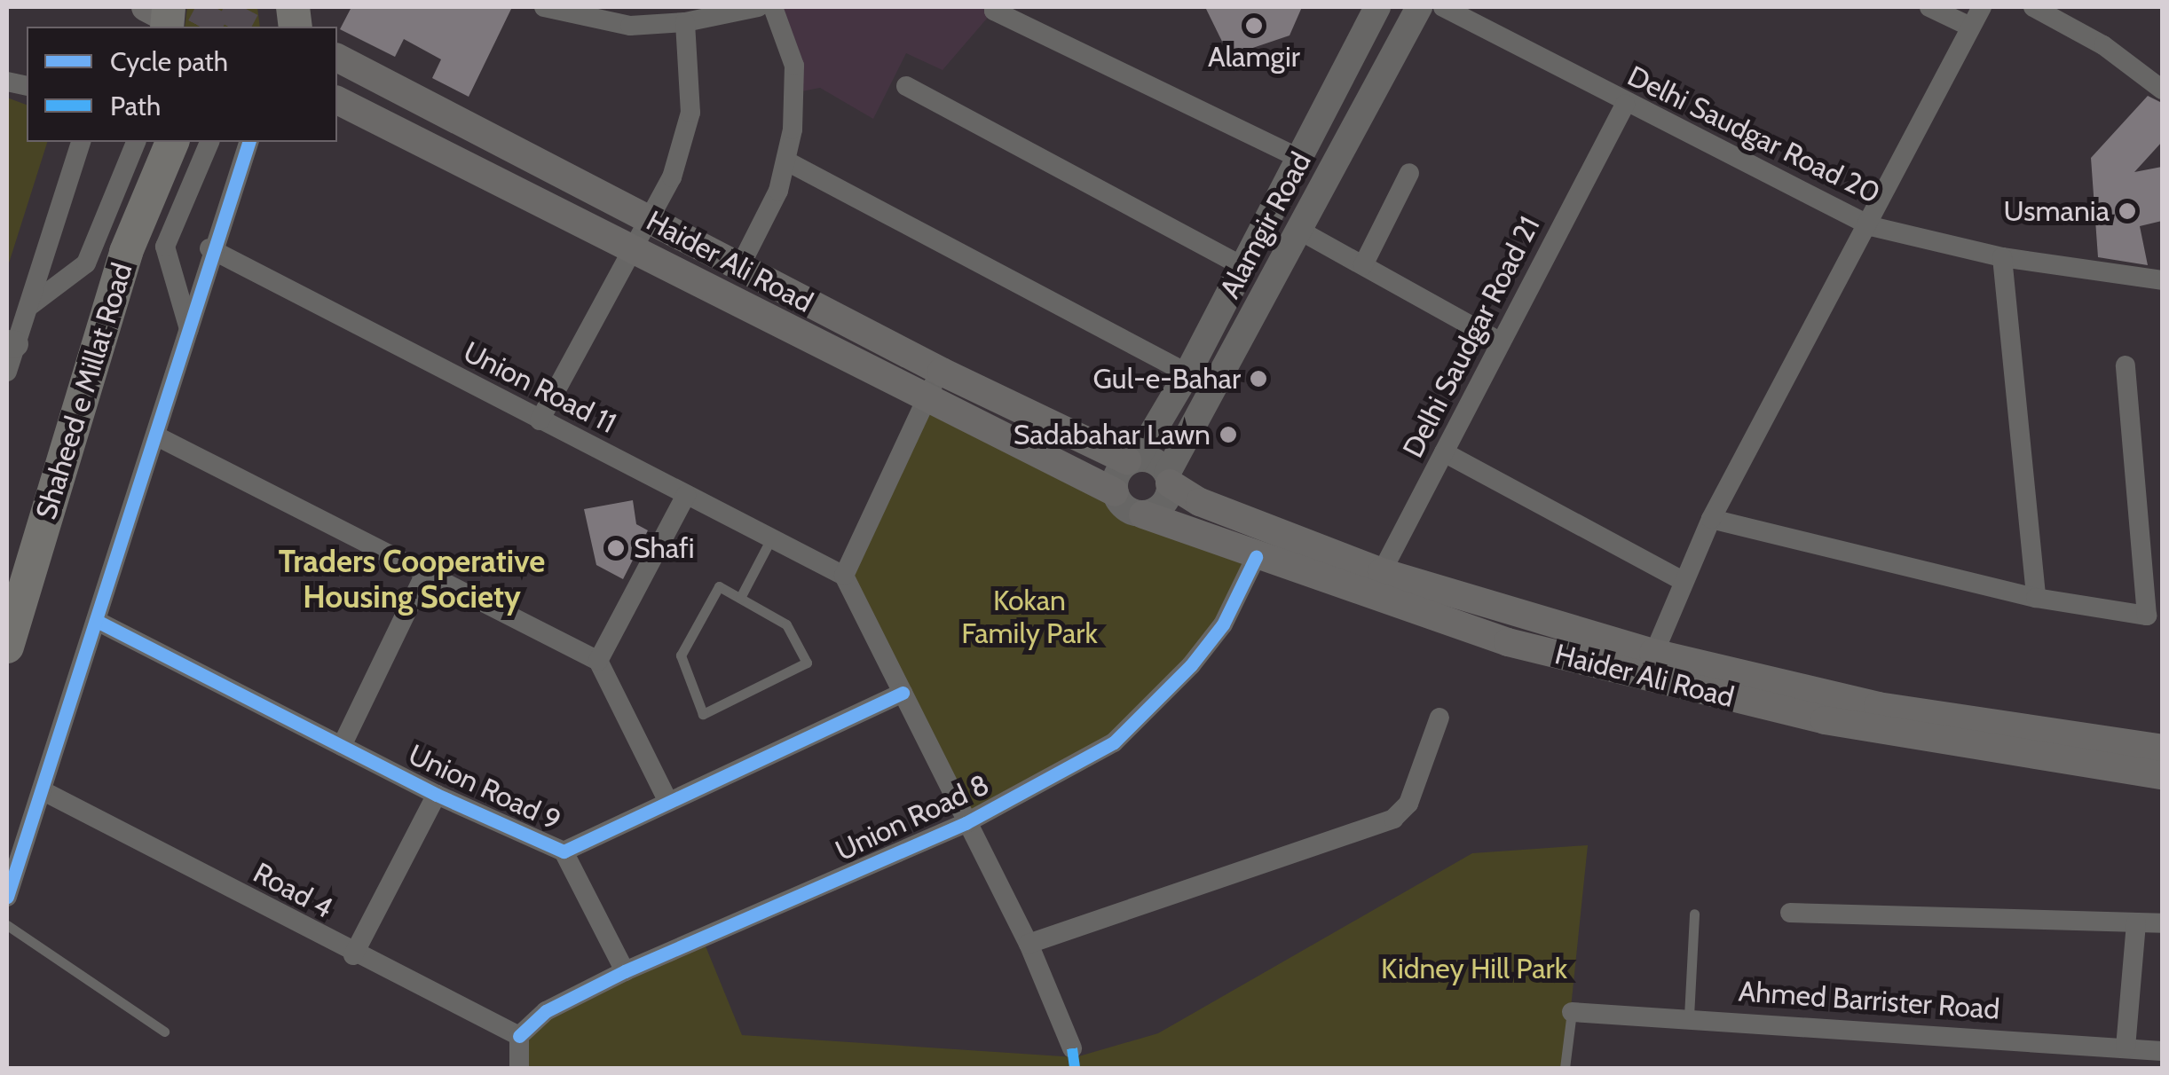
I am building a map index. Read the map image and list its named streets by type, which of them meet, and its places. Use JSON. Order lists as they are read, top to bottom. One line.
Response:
{"streets":{"main road":["Haider Ali Road","Shaheed e Millat Road"],"street":["Delhi Saudgar Road 20","Alamgir Road","Delhi Saudgar Road 21","Union Road 11","Union Road 9","Union Road 8","Road 4","Ahmed Barrister Road"]},"crossings":[["Delhi Saudgar Road 20","Delhi Saudgar Road 21"],["Alamgir Road","Haider Ali Road"],["Haider Ali Road","Delhi Saudgar Road 21"],["Haider Ali Road","Union Road 8"],["Union Road 8","Road 4"]],"districts":["Traders Cooperative Housing Society"],"parks":["Kokan Family Park","Kidney Hill Park"],"places":["Alamgir","Usmania","Gul-e-Bahar","Sadabahar Lawn","Shafi"],"legend":["Cycle path","Path"]}
